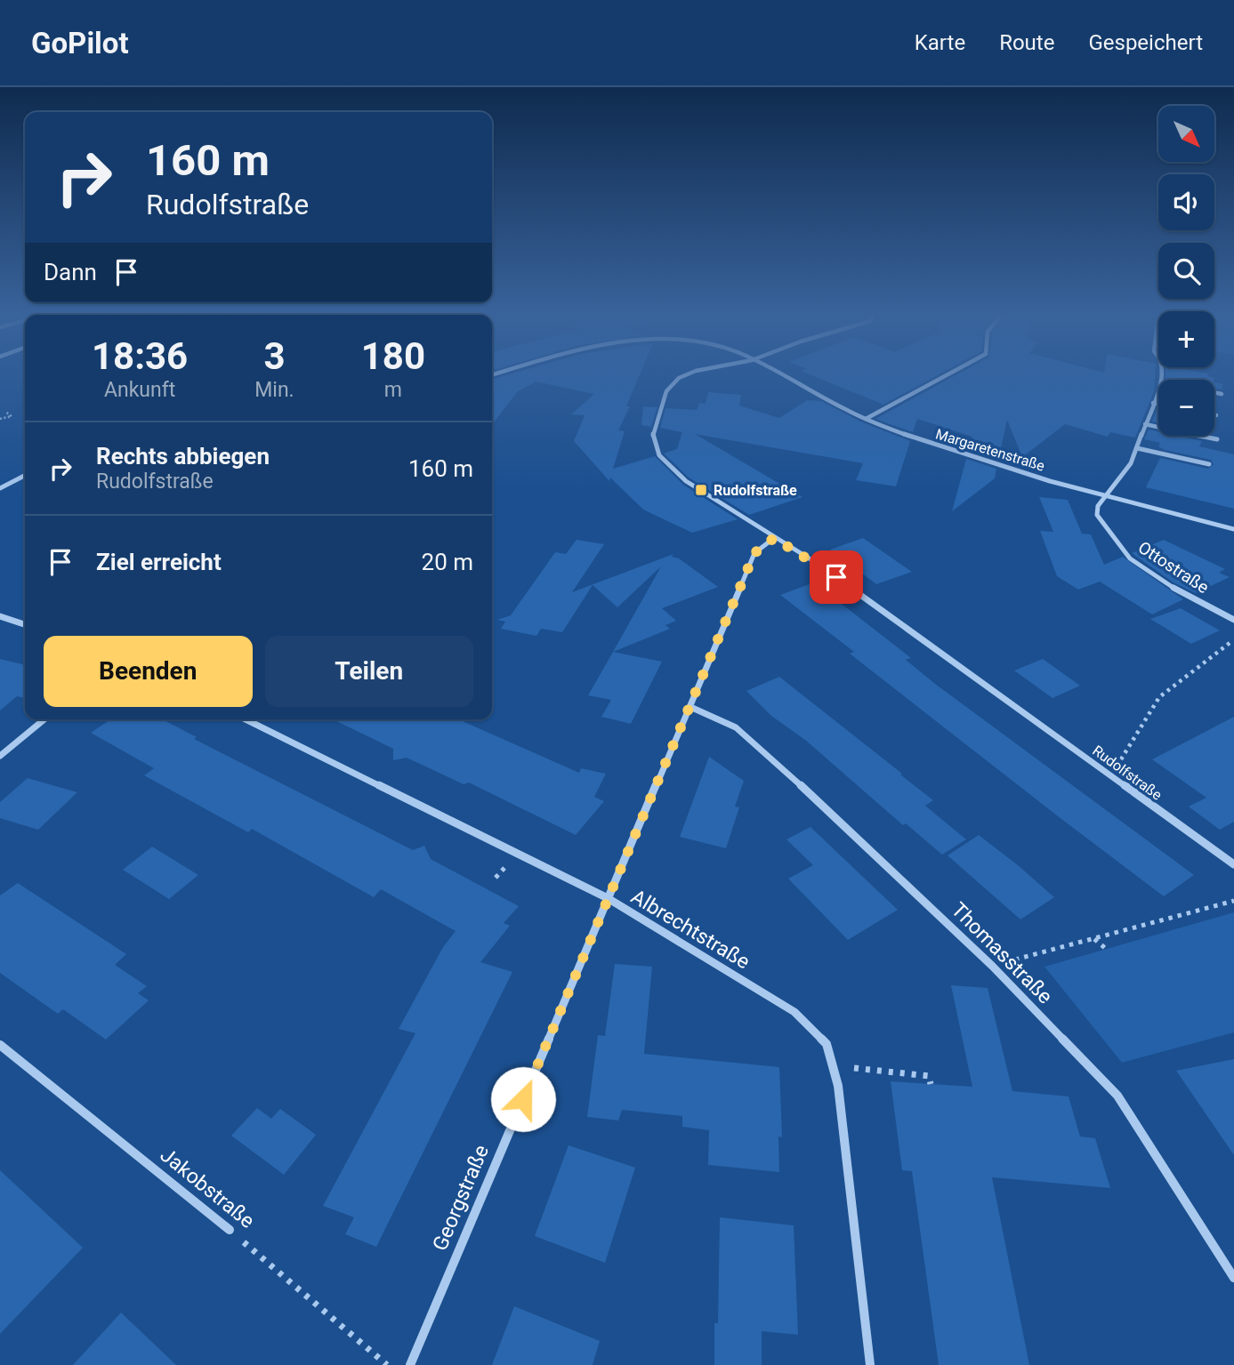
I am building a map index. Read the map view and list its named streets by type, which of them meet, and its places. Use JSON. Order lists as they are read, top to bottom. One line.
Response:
{"streets":{"street":["Margaretenstraße","Ottostraße","Rudolfstraße","Albrechtstraße","Thomasstraße","Jakobstraße","Georgstraße"]},"crossings":[["Margaretenstraße","Ottostraße"],["Rudolfstraße","Georgstraße"],["Albrechtstraße","Georgstraße"],["Thomasstraße","Georgstraße"]],"places":{"transit":["Rudolfstraße"]},"north":"bottom right","page":{"header":"GoPilot","nav":["Karte","Route","Gespeichert"],"map_buttons":["+","−"],"turn":["160 m","Rudolfstraße"],"then":"Dann","eta":["18:36","Ankunft","3","Min.","180","m"],"list":[{"name":"Rechts abbiegen","note":"Rudolfstraße","value":"160 m"},{"name":"Ziel erreicht","value":"20 m"}],"buttons":["Beenden","Teilen"]}}
